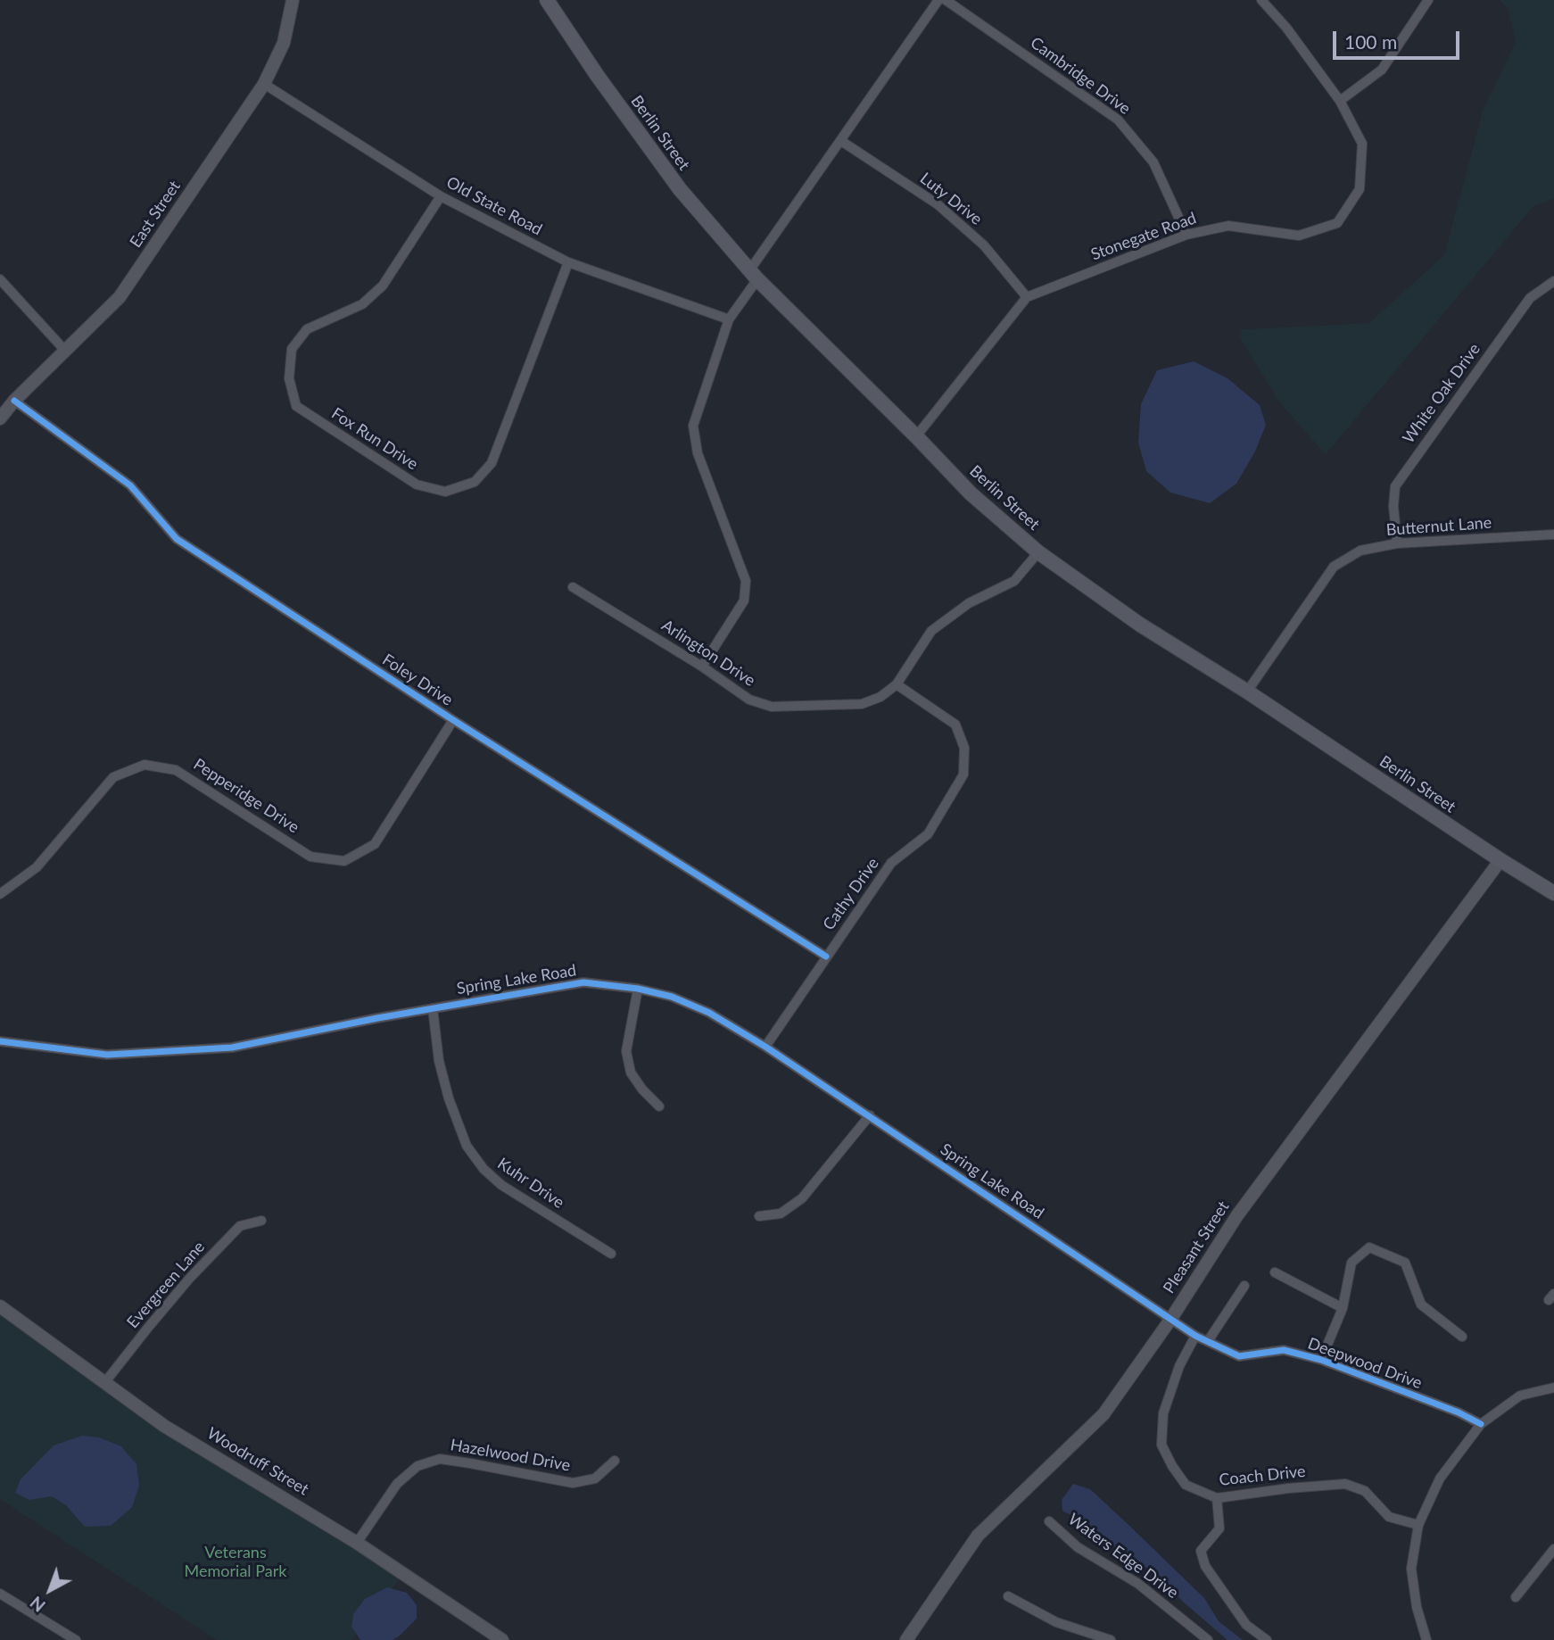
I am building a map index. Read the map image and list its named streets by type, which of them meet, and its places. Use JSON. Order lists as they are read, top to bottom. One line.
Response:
{"streets":{"main road":["Berlin Street"],"street":["Cambridge Drive","Luty Drive","Old State Road","East Street","Stonegate Road","White Oak Drive","Fox Run Drive","Butternut Lane","Arlington Drive","Foley Drive","Pepperidge Drive","Cathy Drive","Spring Lake Road","Kuhr Drive","Pleasant Street","Evergreen Lane","Deepwood Drive","Hazelwood Drive","Woodruff Street","Coach Drive","Waters Edge Drive"]},"crossings":[["Cambridge Drive","Stonegate Road"],["Berlin Street","Butternut Lane"],["Berlin Street","Arlington Drive"],["Berlin Street","Pleasant Street"],["Luty Drive","Stonegate Road"],["Old State Road","East Street"],["Old State Road","Fox Run Drive"],["East Street","Foley Drive"],["White Oak Drive","Butternut Lane"],["Arlington Drive","Cathy Drive"],["Foley Drive","Pepperidge Drive"],["Foley Drive","Cathy Drive"],["Cathy Drive","Spring Lake Road"],["Spring Lake Road","Kuhr Drive"],["Spring Lake Road","Pleasant Street"],["Spring Lake Road","Deepwood Drive"],["Pleasant Street","Deepwood Drive"],["Evergreen Lane","Woodruff Street"],["Deepwood Drive","Coach Drive"],["Hazelwood Drive","Woodruff Street"]],"parks":["Veterans Memorial Park"],"scale_bar":"100 m","north":"bottom left"}
